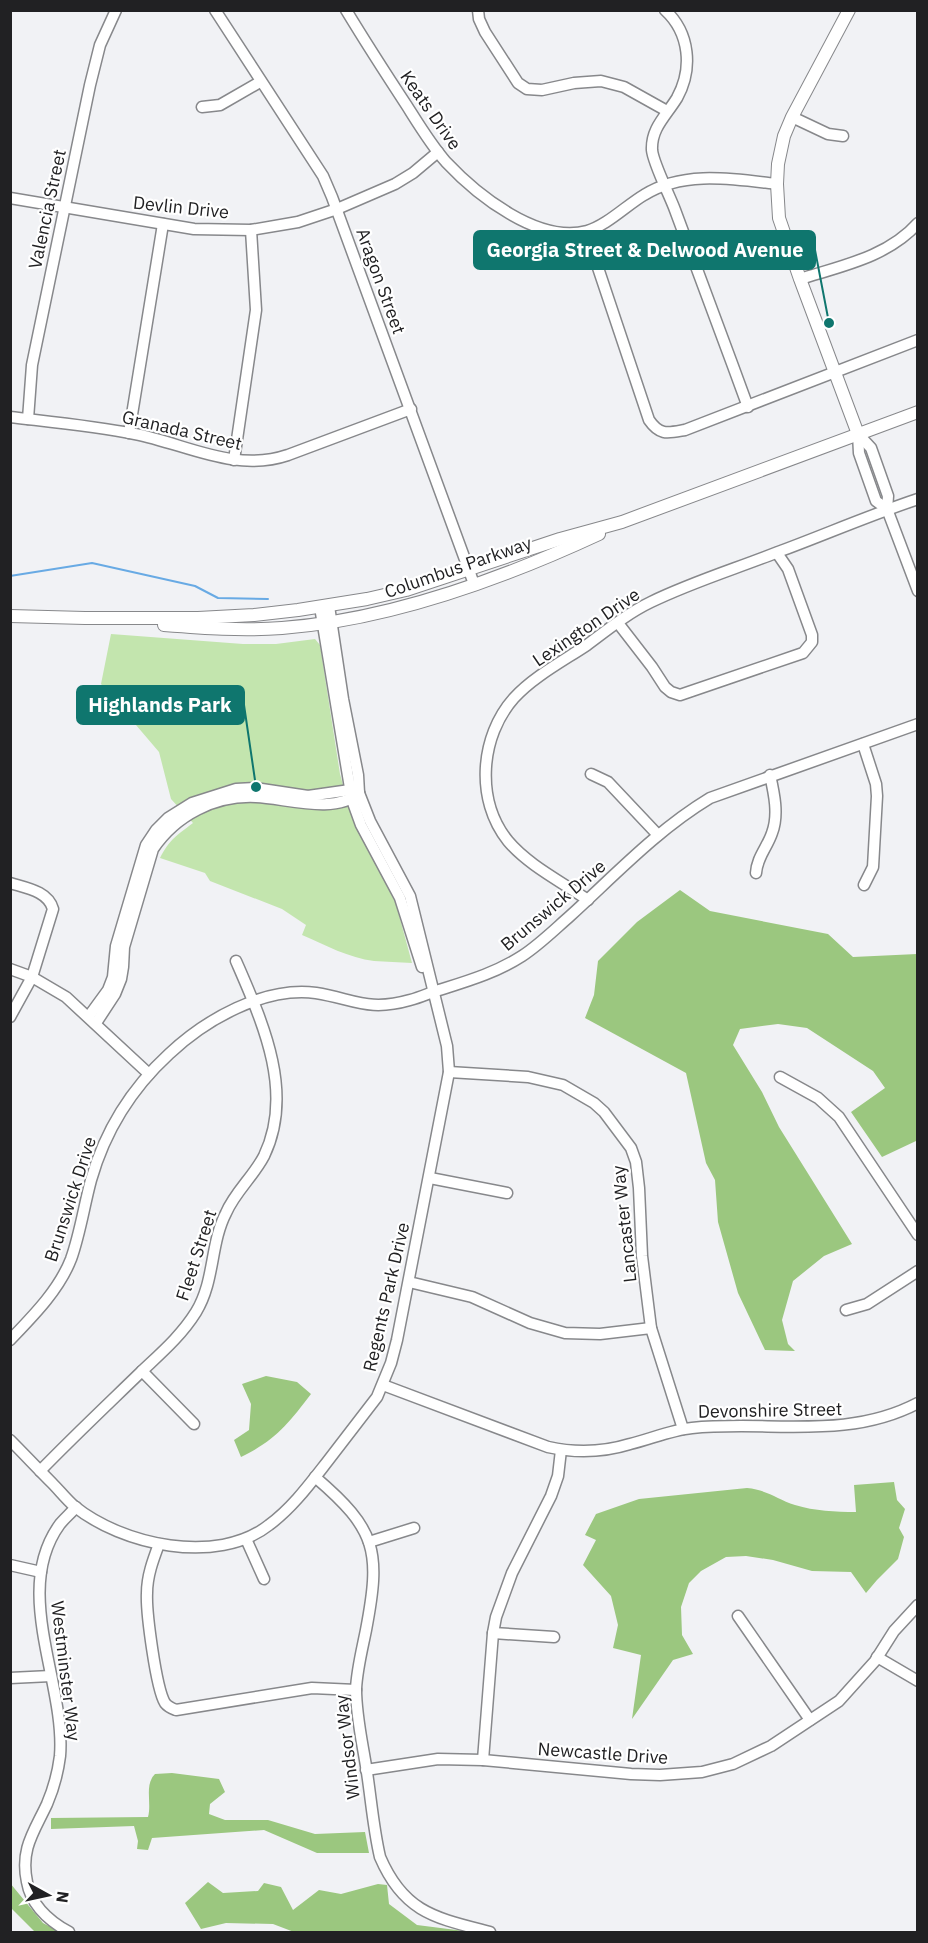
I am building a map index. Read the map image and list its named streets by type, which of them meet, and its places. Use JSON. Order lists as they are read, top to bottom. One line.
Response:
{"streets":{"main road":["Columbus Parkway"],"street":["Keats Drive","Devlin Drive","Valencia Street","Aragon Street","Granada Street","Lexington Drive","Brunswick Drive","Lancaster Way","Fleet Street","Regents Park Drive","Devonshire Street","Westminster Way","Windsor Way","Newcastle Drive"]},"crossings":[["Keats Drive","Devlin Drive"],["Devlin Drive","Valencia Street"],["Devlin Drive","Aragon Street"],["Valencia Street","Granada Street"],["Aragon Street","Granada Street"],["Aragon Street","Columbus Parkway"],["Columbus Parkway","Regents Park Drive"],["Lexington Drive","Brunswick Drive"],["Brunswick Drive","Fleet Street"],["Brunswick Drive","Regents Park Drive"],["Lancaster Way","Regents Park Drive"],["Lancaster Way","Devonshire Street"],["Fleet Street","Regents Park Drive"],["Regents Park Drive","Devonshire Street"],["Regents Park Drive","Westminster Way"],["Regents Park Drive","Windsor Way"],["Windsor Way","Newcastle Drive"]],"places":["Georgia Street & Delwood Avenue","Highlands Park"],"north":"right"}
